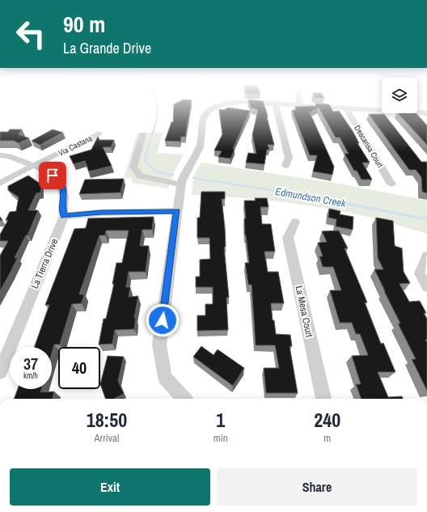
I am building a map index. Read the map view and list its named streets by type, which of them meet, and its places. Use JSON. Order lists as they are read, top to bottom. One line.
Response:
{"streets":{"street":["Via Castana","Descansa Court","La Tierra Drive","La Mesa Court"]},"crossings":[["Via Castana","La Tierra Drive"]],"water":["Edmundson Creek"],"page":{"turn":["90 m","La Grande Drive"],"speed":"37 km/h","limit":"40","eta":["18:50","Arrival","1","min","240","m"],"buttons":["Exit","Share"]}}
